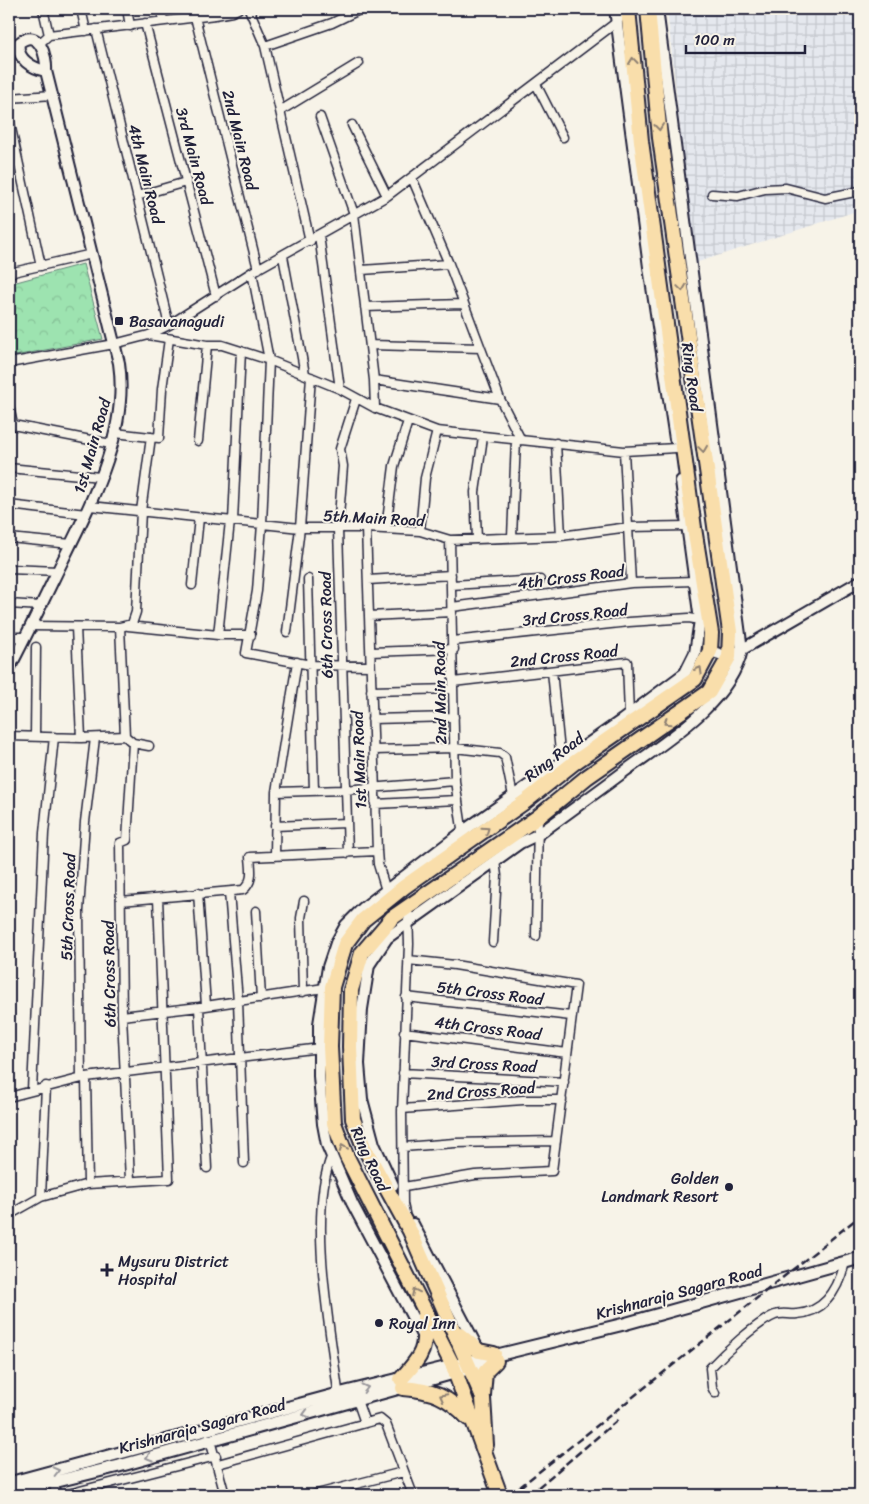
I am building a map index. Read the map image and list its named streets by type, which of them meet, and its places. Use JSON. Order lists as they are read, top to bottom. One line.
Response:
{"streets":{"highway":["Ring Road"],"main road":["Krishnaraja Sagara Road"],"street":["2nd Main Road","3rd Main Road","4th Main Road","1st Main Road","5th Main Road","4th Cross Road","3rd Cross Road","6th Cross Road","2nd Cross Road","5th Cross Road"]},"crossings":[["2nd Main Road","Ring Road"],["2nd Main Road","5th Main Road"],["2nd Main Road","4th Cross Road"],["2nd Main Road","3rd Cross Road"],["2nd Main Road","2nd Cross Road"],["Ring Road","1st Main Road"],["Ring Road","Krishnaraja Sagara Road"],["1st Main Road","5th Main Road"],["1st Main Road","4th Cross Road"],["1st Main Road","2nd Cross Road"],["5th Main Road","6th Cross Road"]],"places":{"transit":["Basavanagudi"],"other":["Golden Landmark Resort","Royal Inn"],"health":["Mysuru District Hospital"]},"scale_bar":"100 m"}
